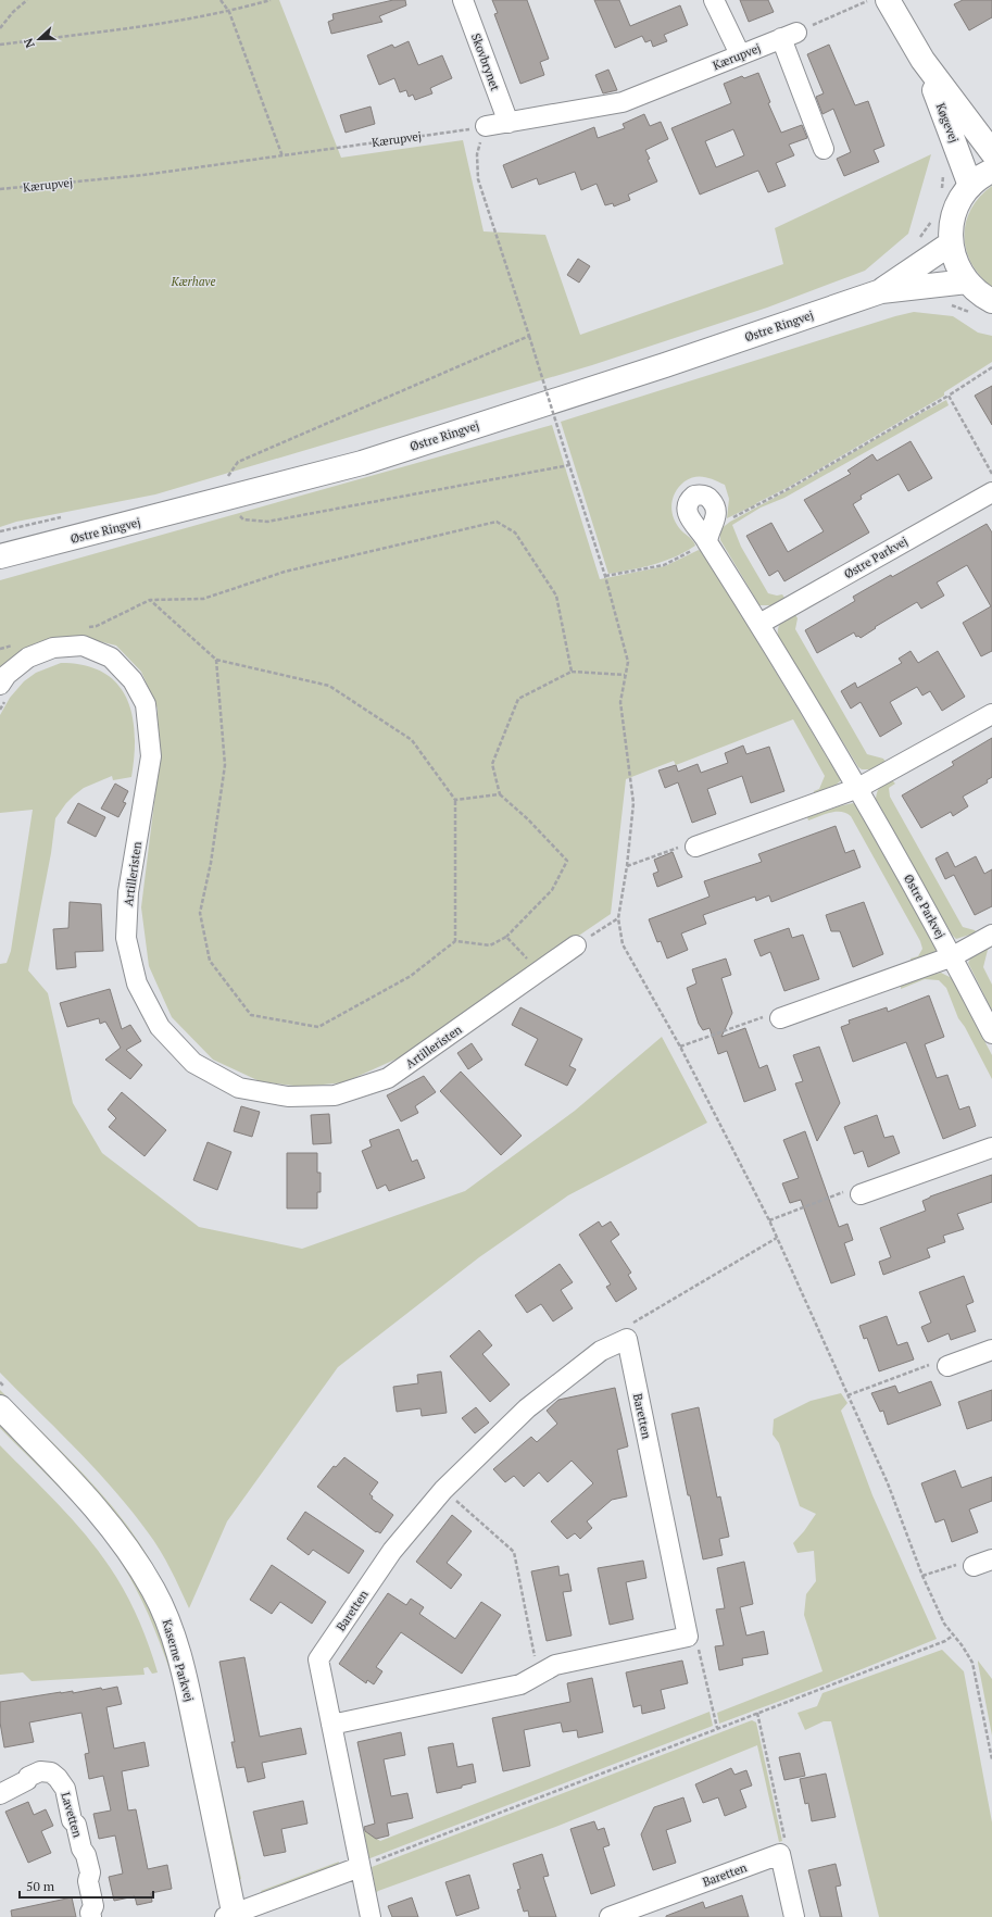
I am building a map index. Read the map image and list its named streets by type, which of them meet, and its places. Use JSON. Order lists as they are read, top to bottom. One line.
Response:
{"streets":{"main road":["Køgevej","Østre Ringvej","Kaserne Parkvej"],"street":["Kærupvej","Skovbrynet","Østre Parkvej","Artilleristen","Baretten","Lavetten"]},"crossings":[["Kærupvej","Skovbrynet"]],"parks":["Kærhave"],"scale_bar":"50 m","north":"left"}
